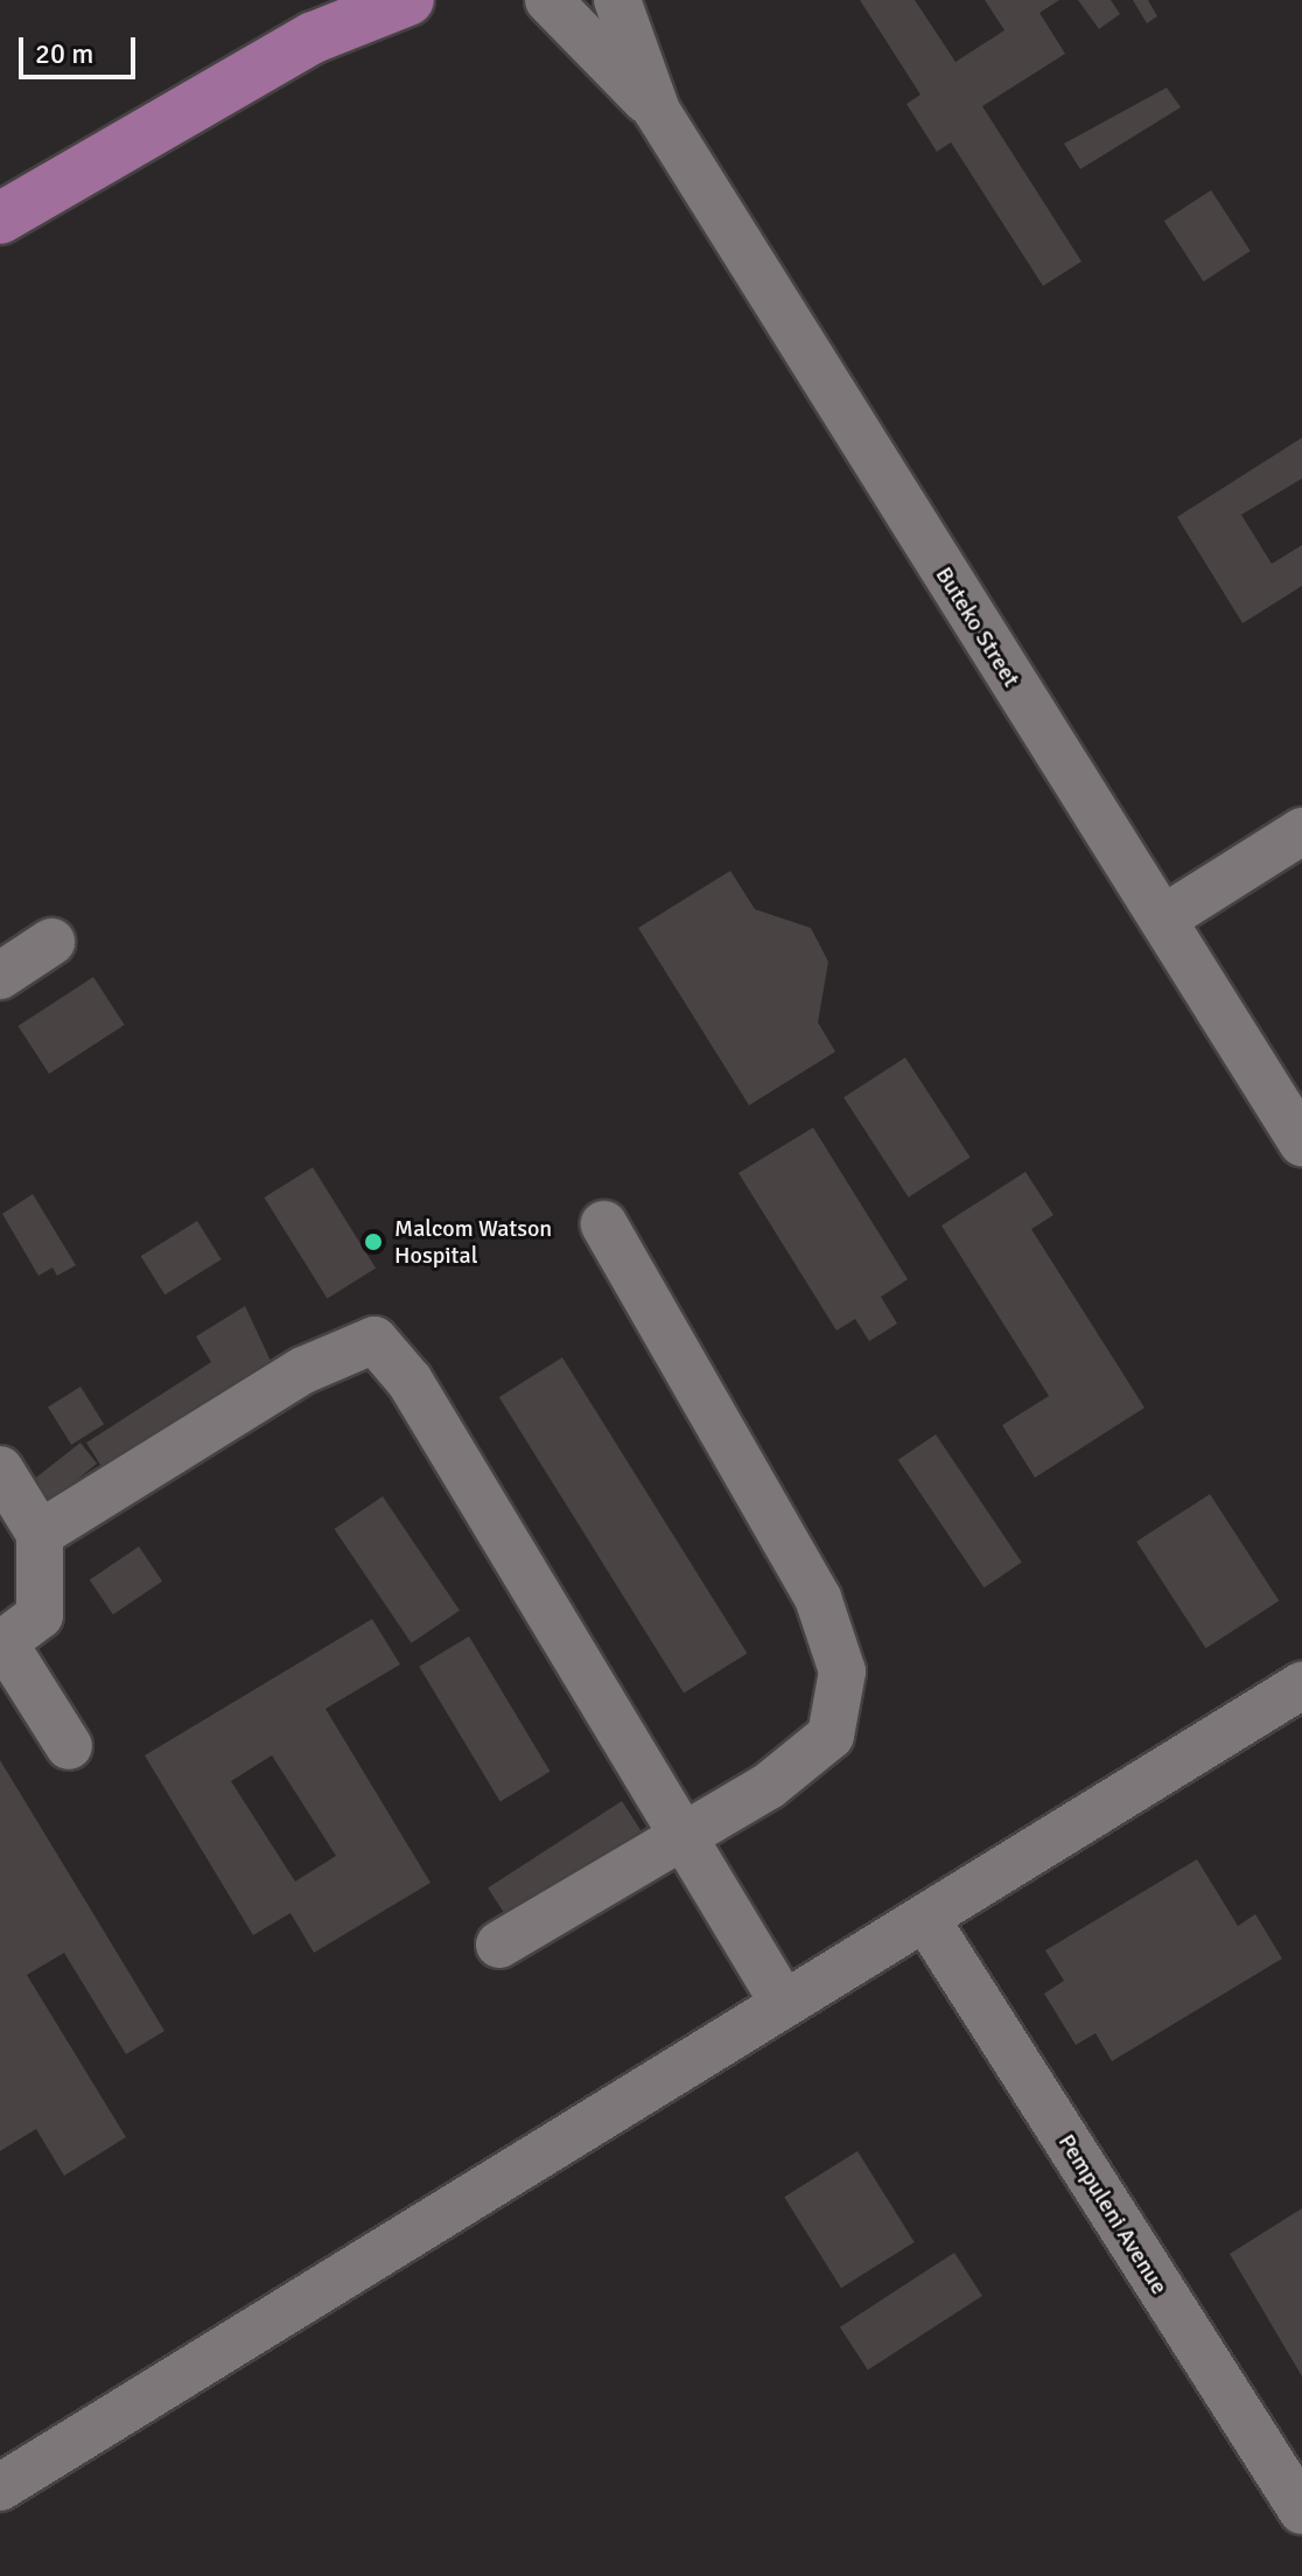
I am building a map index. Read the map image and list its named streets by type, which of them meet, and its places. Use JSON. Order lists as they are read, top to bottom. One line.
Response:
{"streets":{"street":["Buteko Street","Pempuleni Avenue"]},"places":["Malcom Watson Hospital"],"scale_bar":"20 m"}
